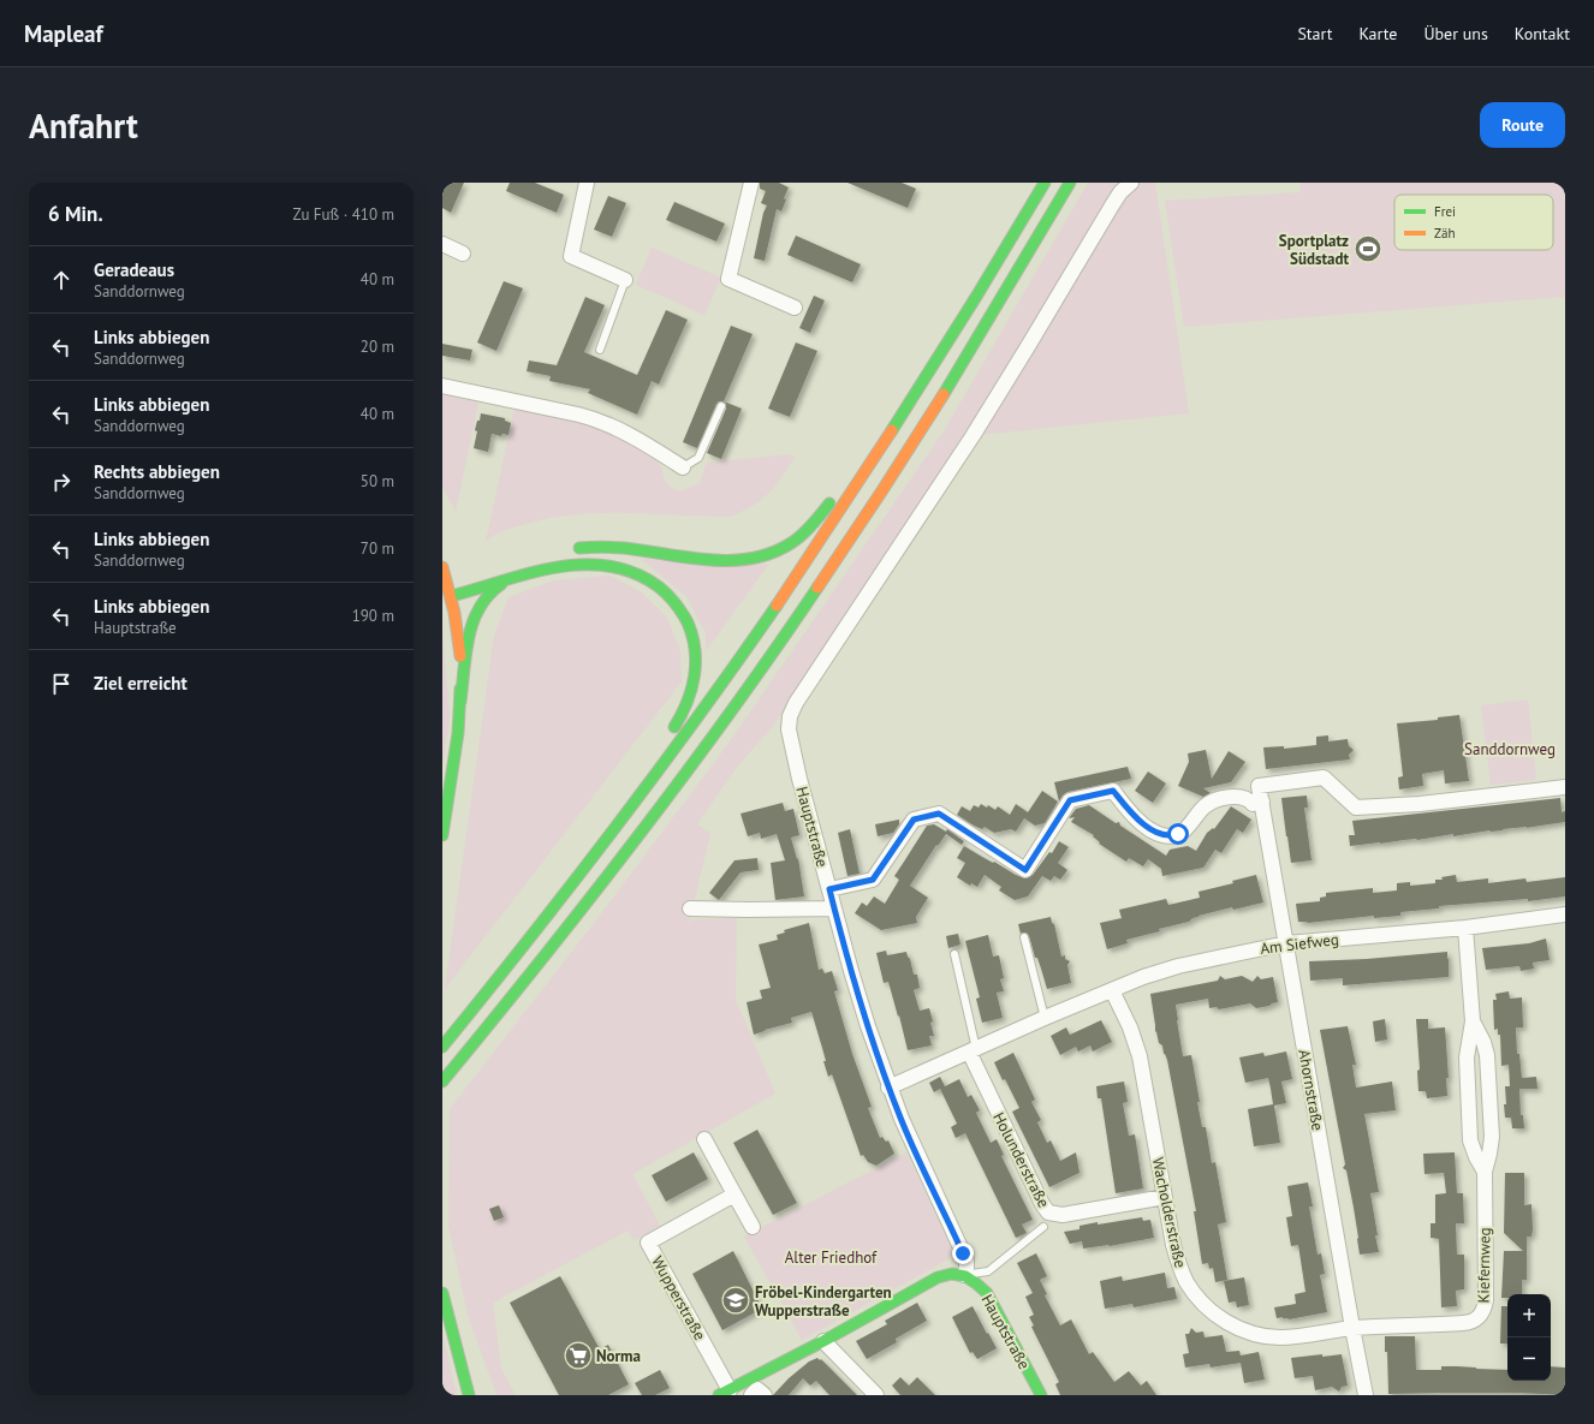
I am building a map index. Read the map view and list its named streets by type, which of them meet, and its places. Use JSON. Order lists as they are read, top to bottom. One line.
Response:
{"streets":{"main road":["Hauptstraße","Wupperstraße"],"street":["Am Siefweg","Ahornstraße","Holunderstraße","Wacholderstraße","Kiefernweg"]},"crossings":[["Hauptstraße","Am Siefweg"],["Hauptstraße","Wupperstraße"],["Am Siefweg","Ahornstraße"],["Am Siefweg","Holunderstraße"],["Am Siefweg","Wacholderstraße"],["Am Siefweg","Kiefernweg"],["Ahornstraße","Wacholderstraße"],["Ahornstraße","Kiefernweg"],["Holunderstraße","Wacholderstraße"],["Wacholderstraße","Kiefernweg"]],"parks":["Sanddornweg","Alter Friedhof"],"places":{"sports":["Sportplatz Südstadt"],"school or university":["Fröbel-Kindergarten Wupperstraße"],"supermarket":["Norma"]},"legend":["Frei","Zäh"],"page":{"header":"Mapleaf","nav":["Start","Karte","Über uns","Kontakt"],"buttons":"Route","title":"Anfahrt","heading":["6 Min.","Zu Fuß · 410 m"],"list":[["Geradeaus","Sanddornweg","40 m"],["Links abbiegen","Sanddornweg","20 m"],["Links abbiegen","Sanddornweg","40 m"],["Rechts abbiegen","Sanddornweg","50 m"],["Links abbiegen","Sanddornweg","70 m"],["Links abbiegen","Hauptstraße","190 m"],"Ziel erreicht"],"map_buttons":["+","−"]}}
